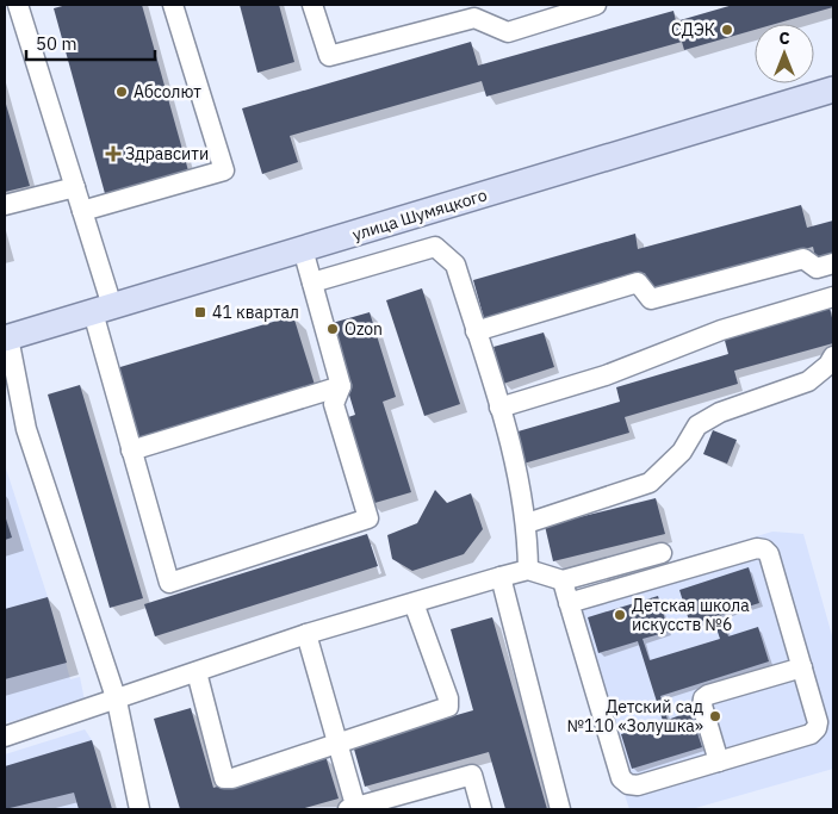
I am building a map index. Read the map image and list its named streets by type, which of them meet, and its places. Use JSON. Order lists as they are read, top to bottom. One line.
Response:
{"streets":{"main road":["улица Шумяцкого"]},"places":{"other":["СДЭК","Абсолют","Ozon","Детская школа искусств №6","Детский сад №110 «Золушка»"],"health":["Здравсити"],"transit":["41 квартал"]},"scale_bar":"50 m","north":"top"}
